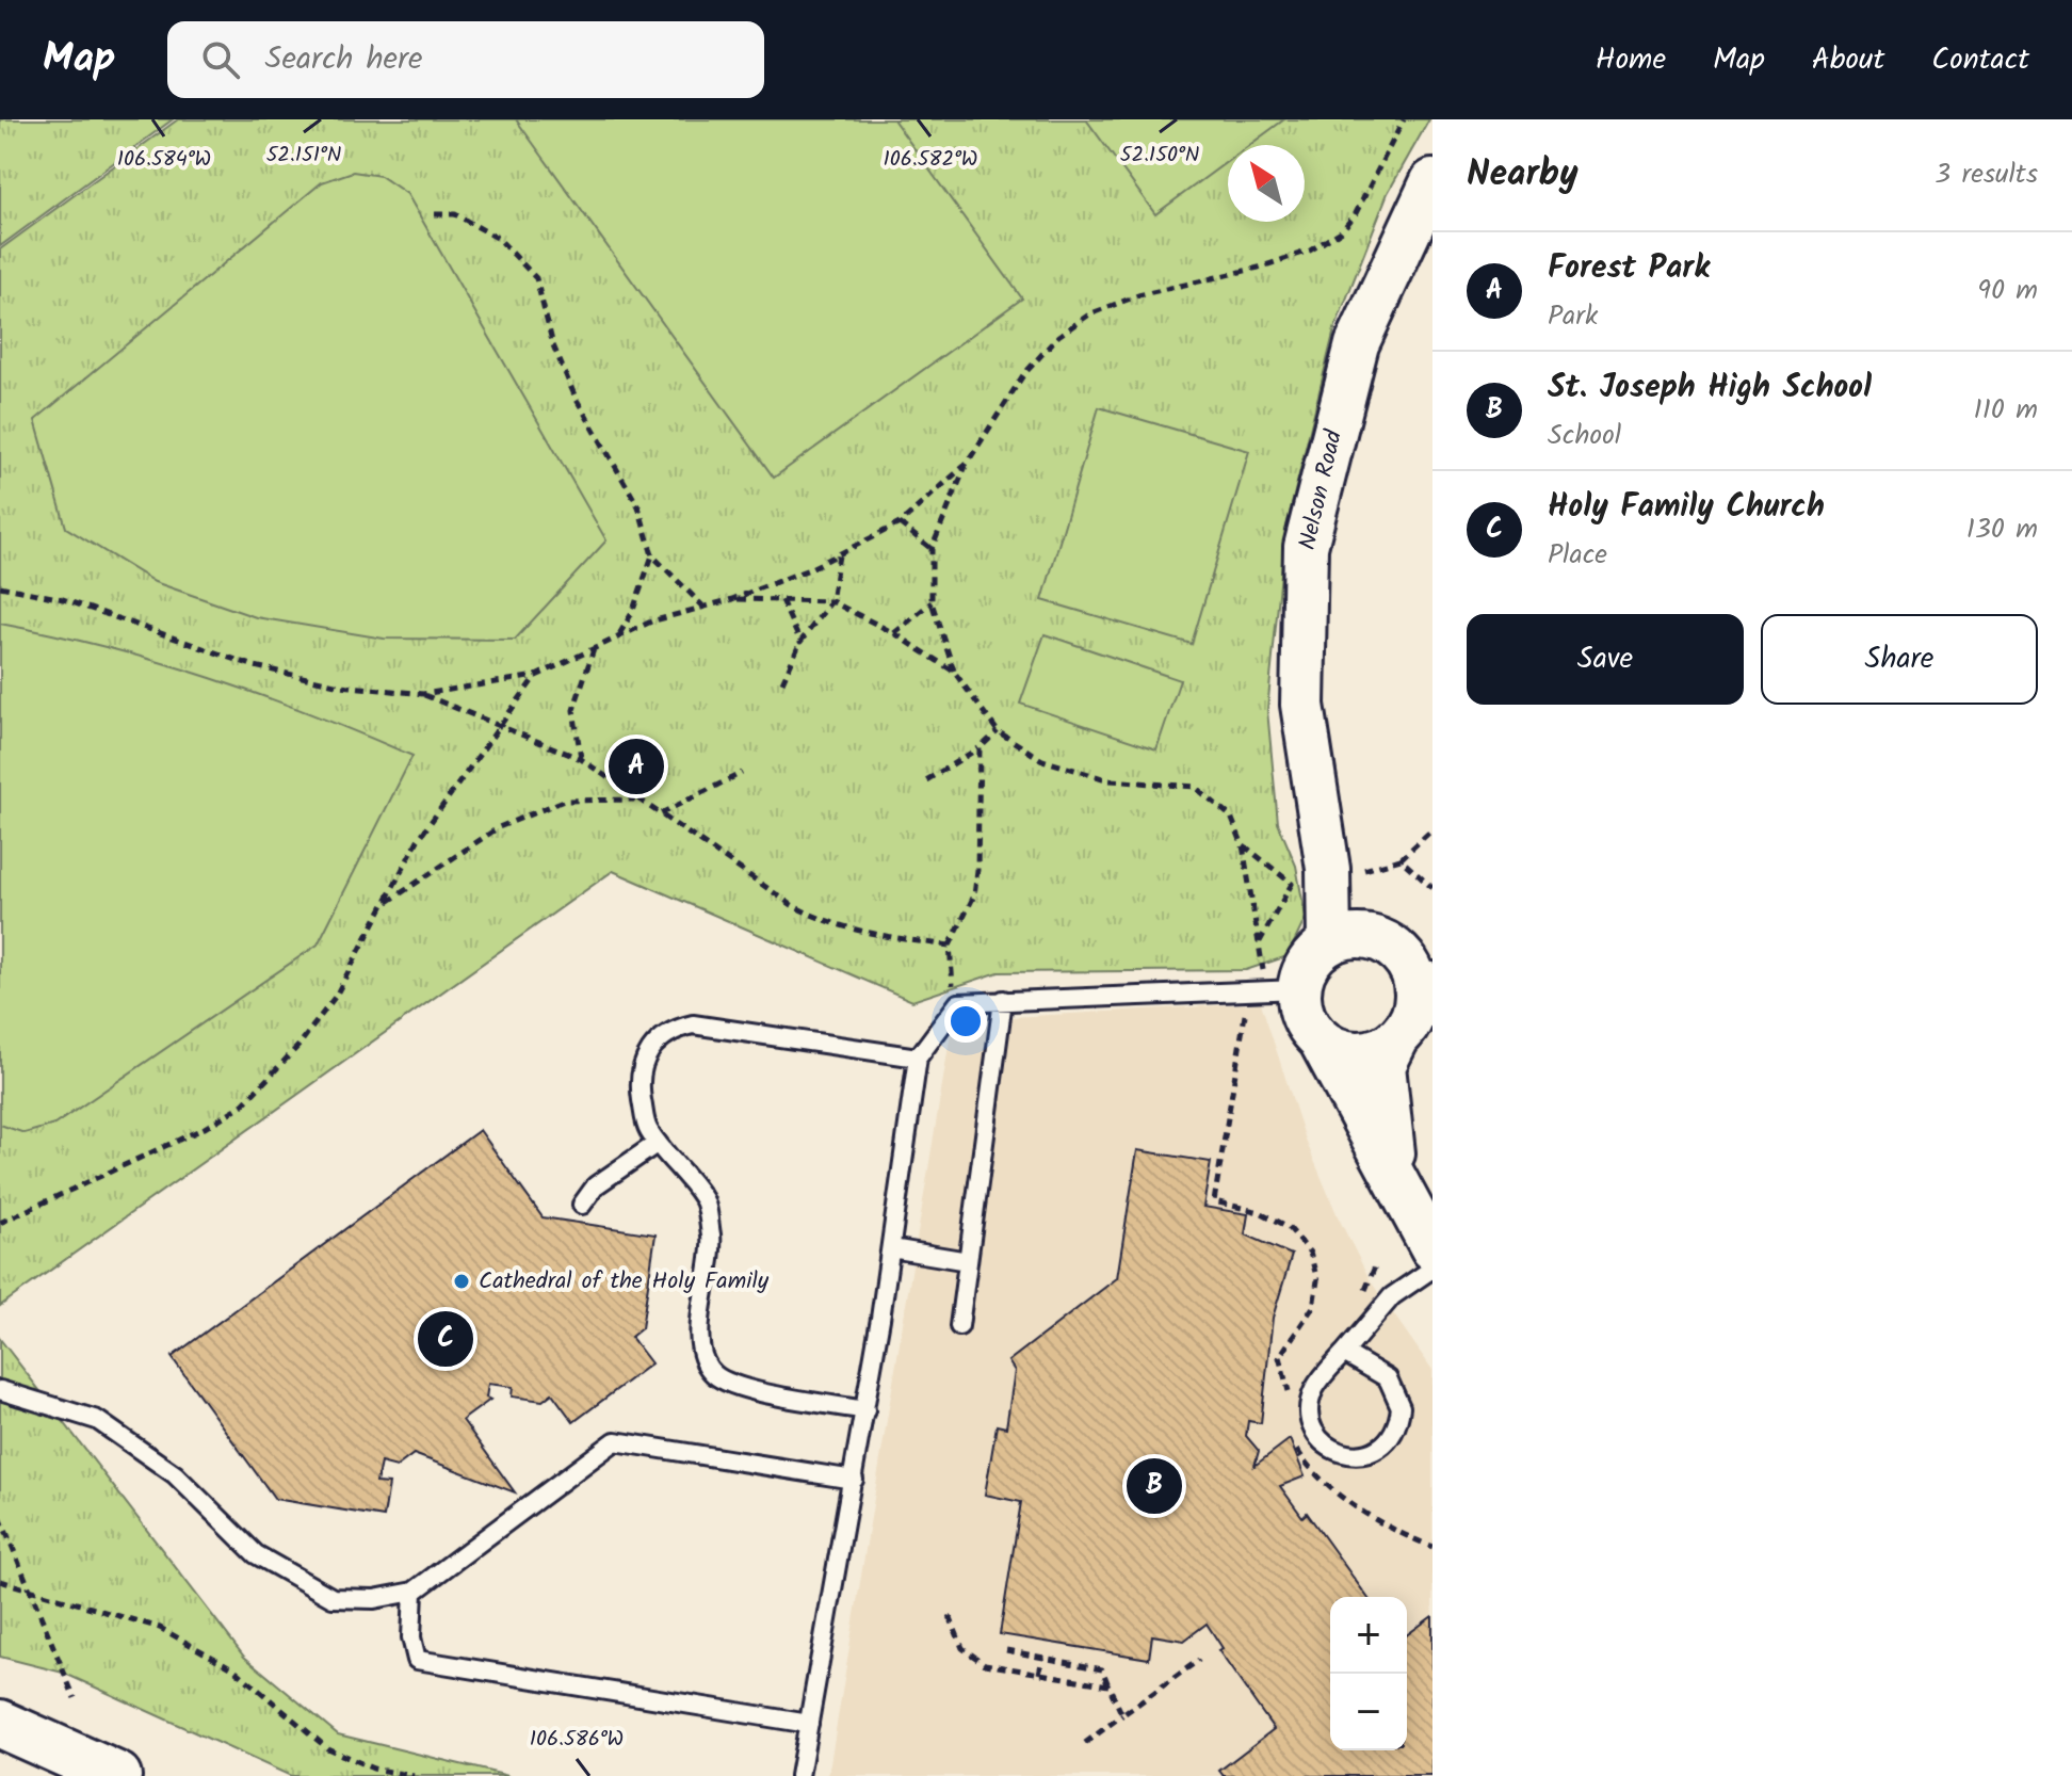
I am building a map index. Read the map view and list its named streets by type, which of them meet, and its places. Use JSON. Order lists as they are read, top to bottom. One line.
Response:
{"streets":{"street":["Nelson Road"]},"places":["Cathedral of the Holy Family"],"north":"top left","page":{"header":"Map","search":"Search here","nav":["Home","Map","About","Contact"],"heading":["Nearby","3 results"],"list":[{"mark":"A","name":"Forest Park","note":"Park","value":"90 m"},{"mark":"B","name":"St. Joseph High School","note":"School","value":"110 m"},{"mark":"C","name":"Holy Family Church","note":"Place","value":"130 m"}],"buttons":["Save","Share"],"pins":["A","C","B"],"map_buttons":["+","−"]},"coordinates":["52.151°N","52.150°N","106.584°W","106.582°W","106.586°W"]}
